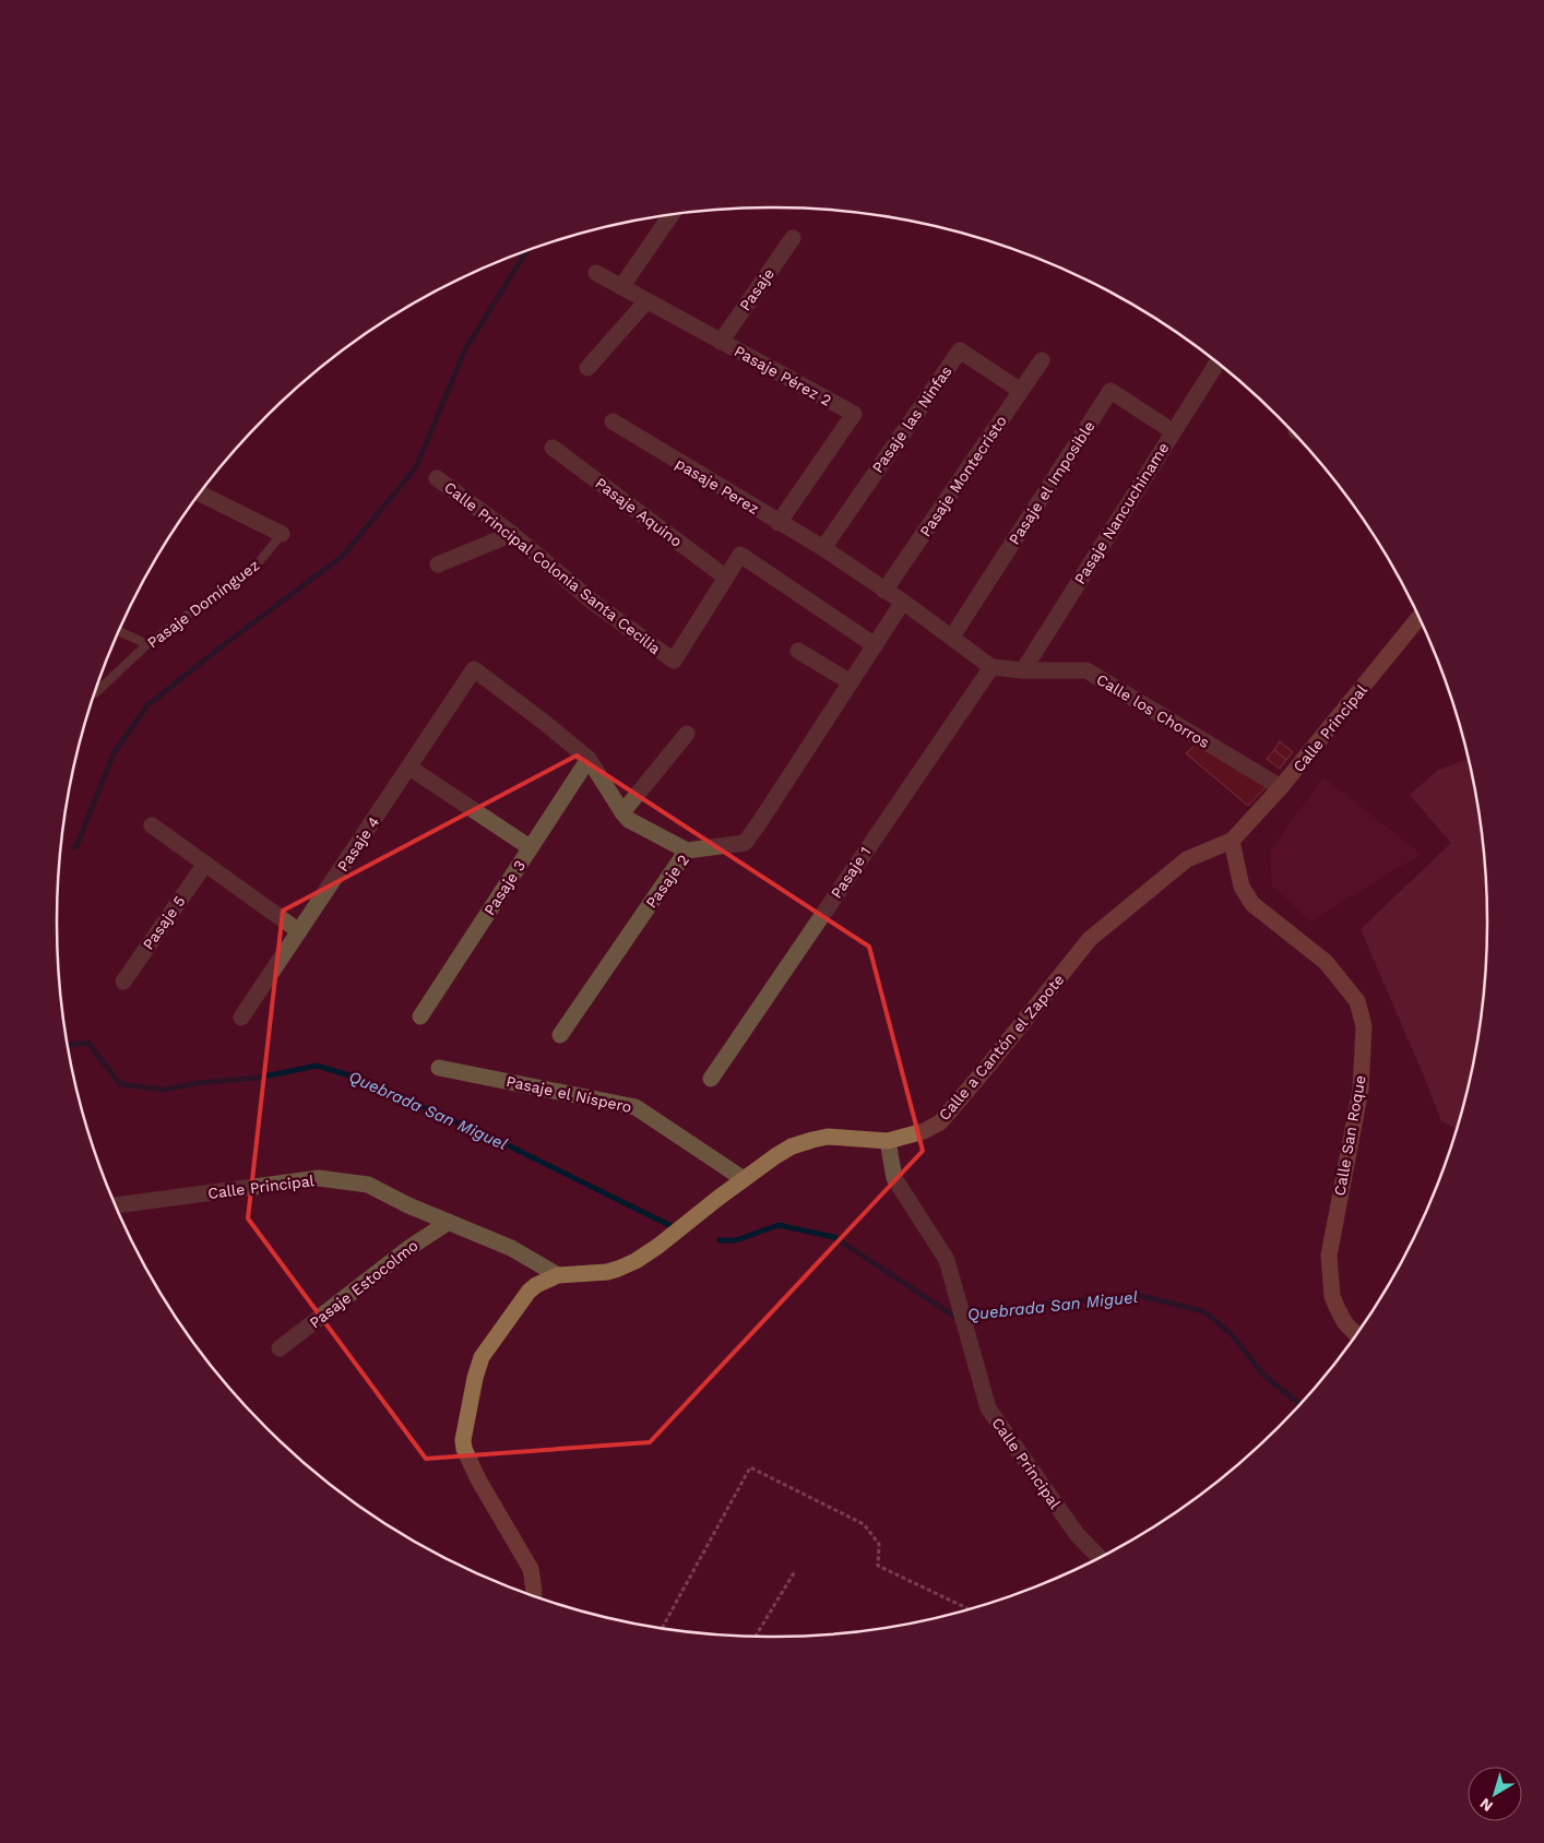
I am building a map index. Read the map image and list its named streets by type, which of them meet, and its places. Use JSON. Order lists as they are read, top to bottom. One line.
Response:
{"streets":{"street":["Pasaje","Pasaje Pérez 2","Pasaje las Ninfas","Pasaje Montecristo","Pasaje el Imposible","pasaje Perez","Pasaje Aquino","Pasaje Nancuchiname","Calle Principal Colonia Santa Cecilia","Pasaje Domínguez","Calle los Chorros","Calle Principal","Pasaje 4","Pasaje 1","Pasaje 2","Pasaje 3","Pasaje 5","Calle a Cantón el Zapote","Pasaje el Níspero","Calle San Roque","Pasaje Estocolmo"]},"crossings":[["Pasaje","Pasaje Pérez 2"],["Pasaje Pérez 2","pasaje Perez"],["Pasaje las Ninfas","Pasaje Montecristo"],["Pasaje las Ninfas","pasaje Perez"],["Pasaje el Imposible","Pasaje Nancuchiname"],["Pasaje Aquino","Calle Principal Colonia Santa Cecilia"],["Pasaje Nancuchiname","Calle los Chorros"],["Calle Principal Colonia Santa Cecilia","Pasaje 2"],["Calle los Chorros","Calle Principal"],["Calle los Chorros","Pasaje 1"],["Calle Principal","Calle a Cantón el Zapote"],["Calle Principal","Calle San Roque"],["Calle Principal","Pasaje Estocolmo"],["Pasaje 4","Pasaje 3"],["Calle a Cantón el Zapote","Pasaje el Níspero"],["Calle a Cantón el Zapote","Calle San Roque"]],"water":["Quebrada San Miguel"],"north":"bottom left"}
